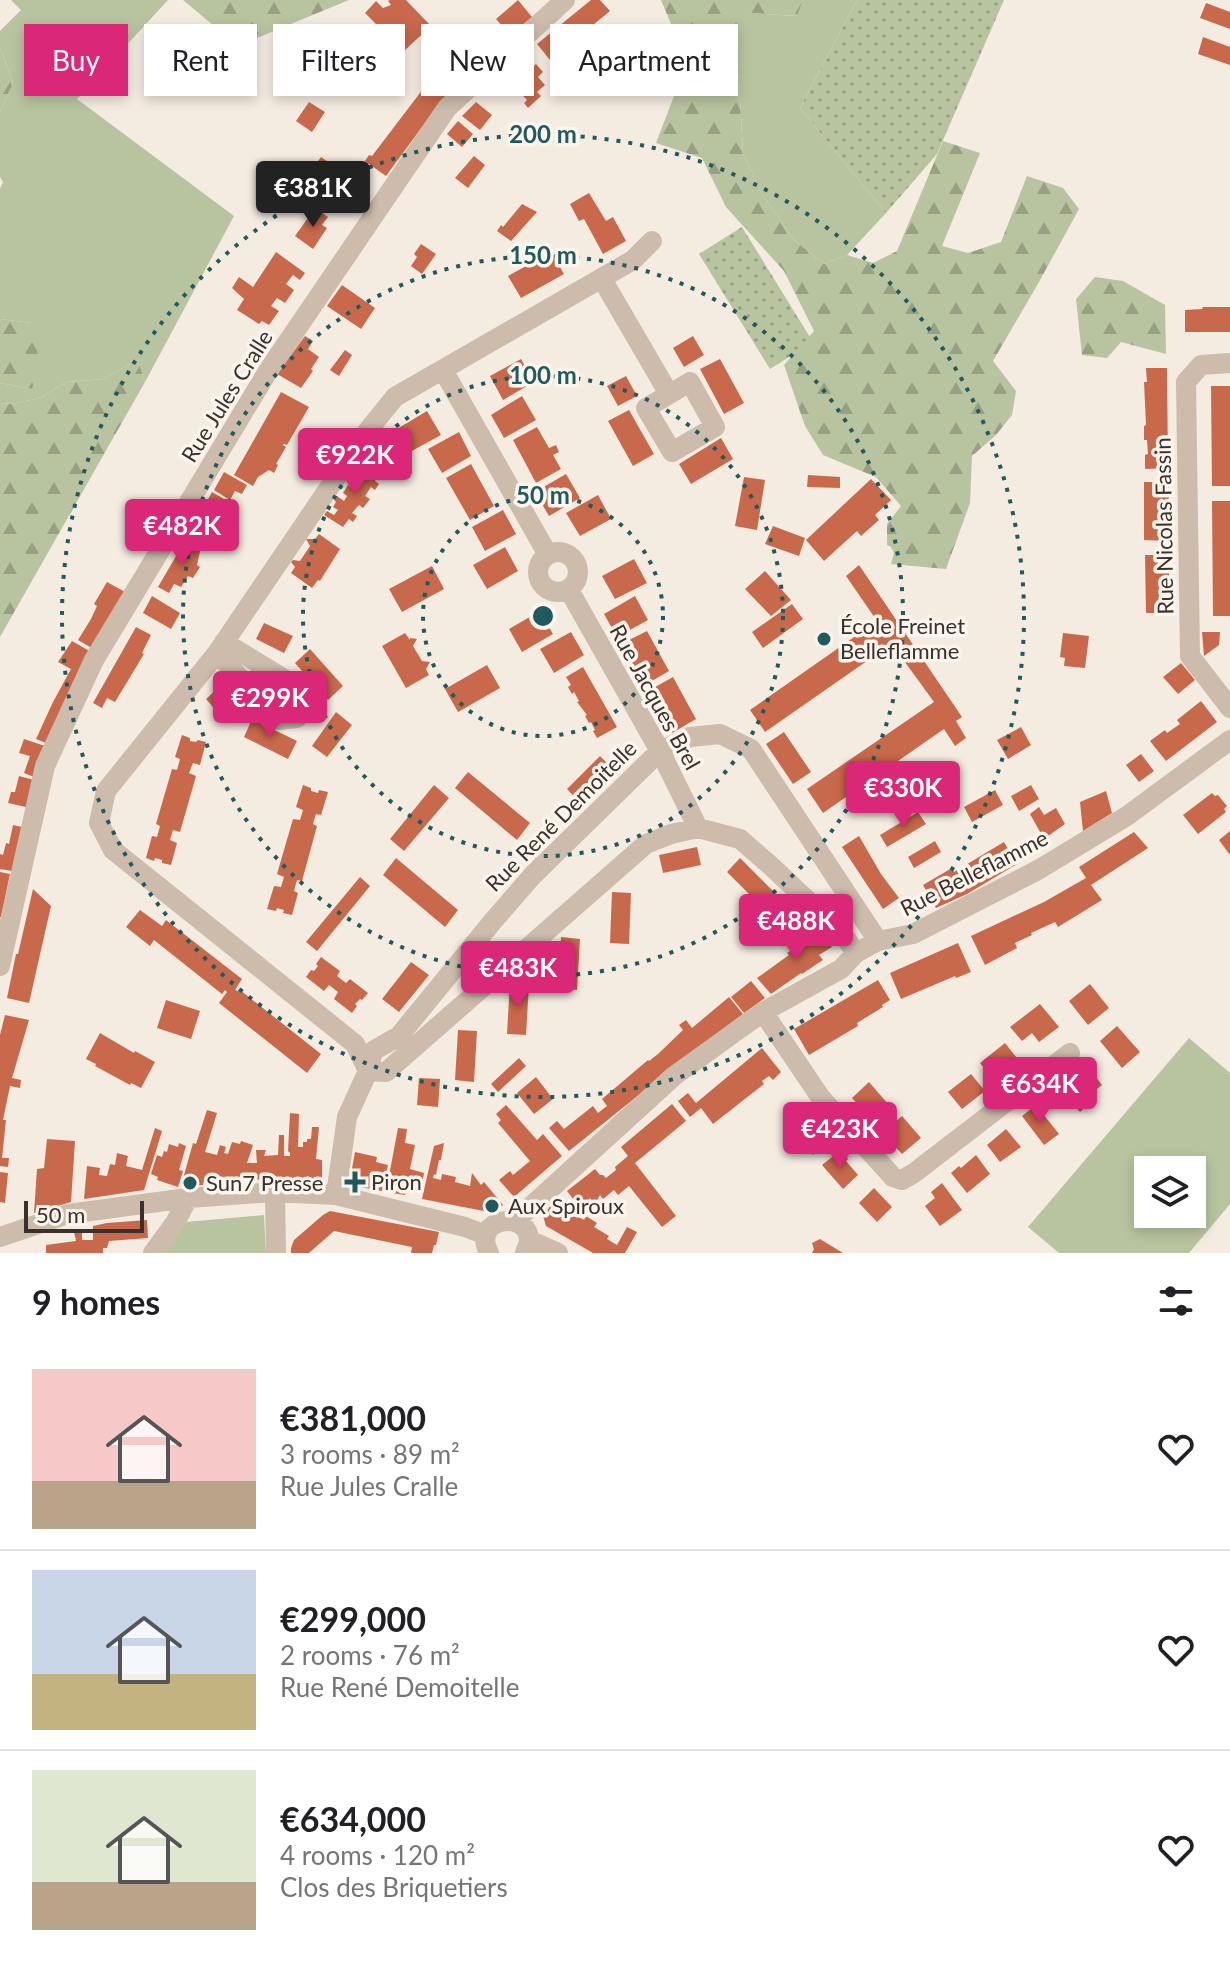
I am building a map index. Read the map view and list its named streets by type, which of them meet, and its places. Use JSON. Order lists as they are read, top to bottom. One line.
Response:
{"streets":{"street":["Rue Jules Cralle","Rue Nicolas Fassin","Rue Jacques Brel","Rue René Demoitelle","Rue Belleflamme"]},"crossings":[["Rue Jacques Brel","Rue René Demoitelle"],["Rue René Demoitelle","Rue Belleflamme"]],"places":{"other":["École Freinet Belleflamme","Sun7 Presse","Aux Spiroux"],"health":["Piron"]},"scale_bar":"50 m","page":{"chip":["Buy","Rent","Filters","New","Apartment"],"price":["€381K","€922K","€482K","€299K","€330K","€488K","€483K","€634K","€423K"],"scale":"50 m","heading":"9 homes","list":[{"name":"€381,000","note":"3 rooms · 89 m² · Rue Jules Cralle"},{"name":"€299,000","note":"2 rooms · 76 m² · Rue René Demoitelle"},{"name":"€634,000","note":"4 rooms · 120 m² · Clos des Briquetiers"}]},"rings":["200 m","150 m","100 m","50 m"]}
